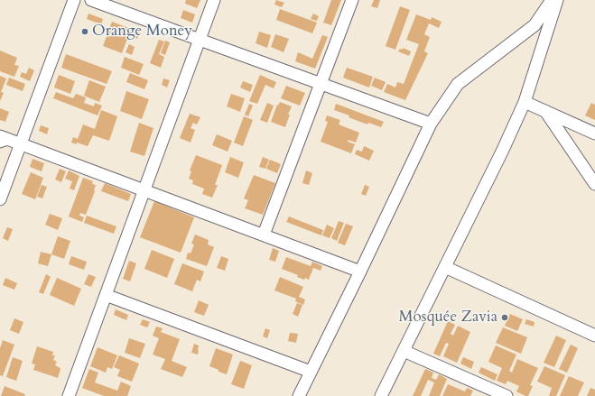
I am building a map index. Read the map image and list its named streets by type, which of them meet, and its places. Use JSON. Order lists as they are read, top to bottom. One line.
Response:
{"places":["Orange Money","Mosquée Zavia"]}
